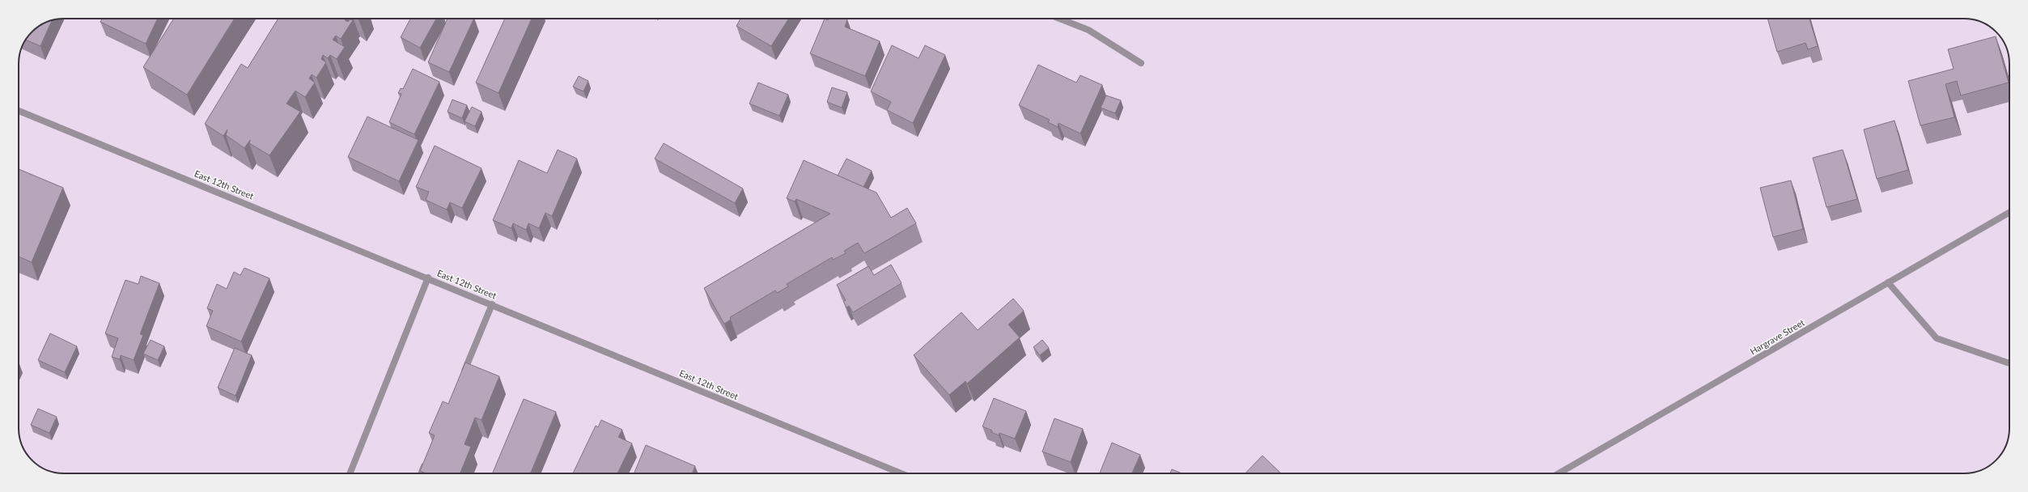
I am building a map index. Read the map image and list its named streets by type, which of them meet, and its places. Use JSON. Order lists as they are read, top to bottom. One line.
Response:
{"streets":{"street":["East 12th Street","Hargrave Street"]}}
